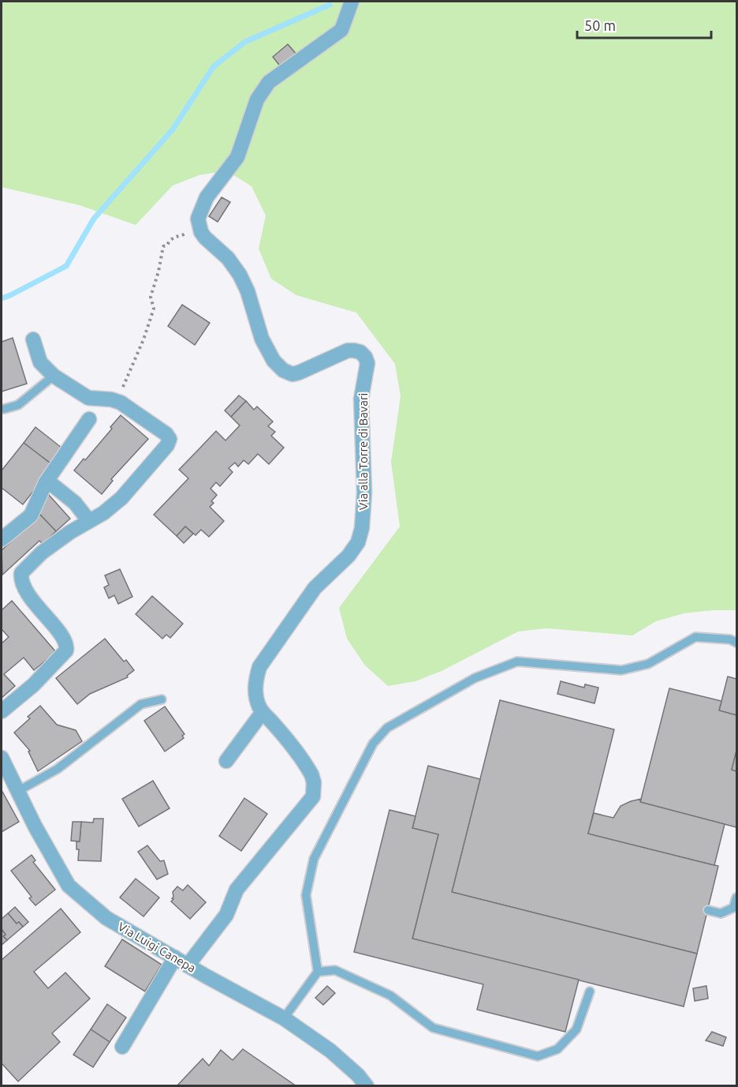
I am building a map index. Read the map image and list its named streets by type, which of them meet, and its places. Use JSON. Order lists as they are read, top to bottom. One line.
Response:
{"streets":{"street":["Via alla Torre di Bavari","Via Luigi Canepa"]},"crossings":[["Via alla Torre di Bavari","Via Luigi Canepa"]],"scale_bar":"50 m"}
